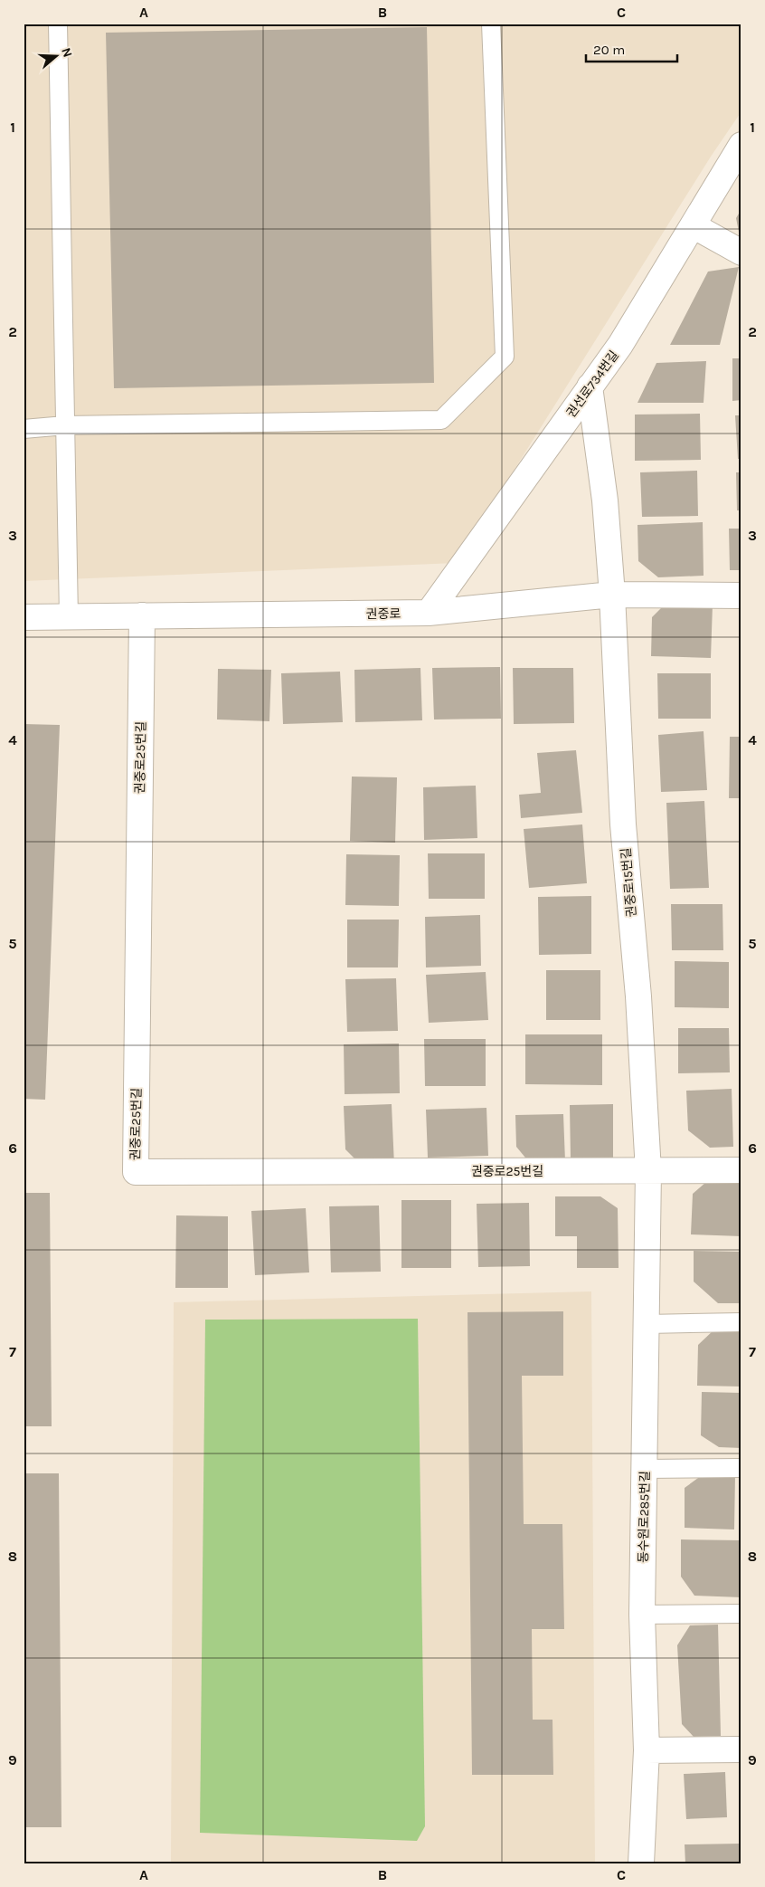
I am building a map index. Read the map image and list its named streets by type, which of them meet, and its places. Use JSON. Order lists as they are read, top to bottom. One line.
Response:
{"streets":{"street":["권선로734번길","권중로","권중로25번길","권중로15번길","동수원로285번길"]},"crossings":[["권선로734번길","권중로"],["권선로734번길","권중로15번길"],["권중로","권중로25번길"],["권중로","권중로15번길"],["권중로25번길","권중로15번길"],["권중로25번길","동수원로285번길"],["권중로15번길","동수원로285번길"]],"scale_bar":"20 m","north":"right","grid":{"columns":["A","B","C"],"rows":["1","2","3","4","5","6","7","8","9"]}}
